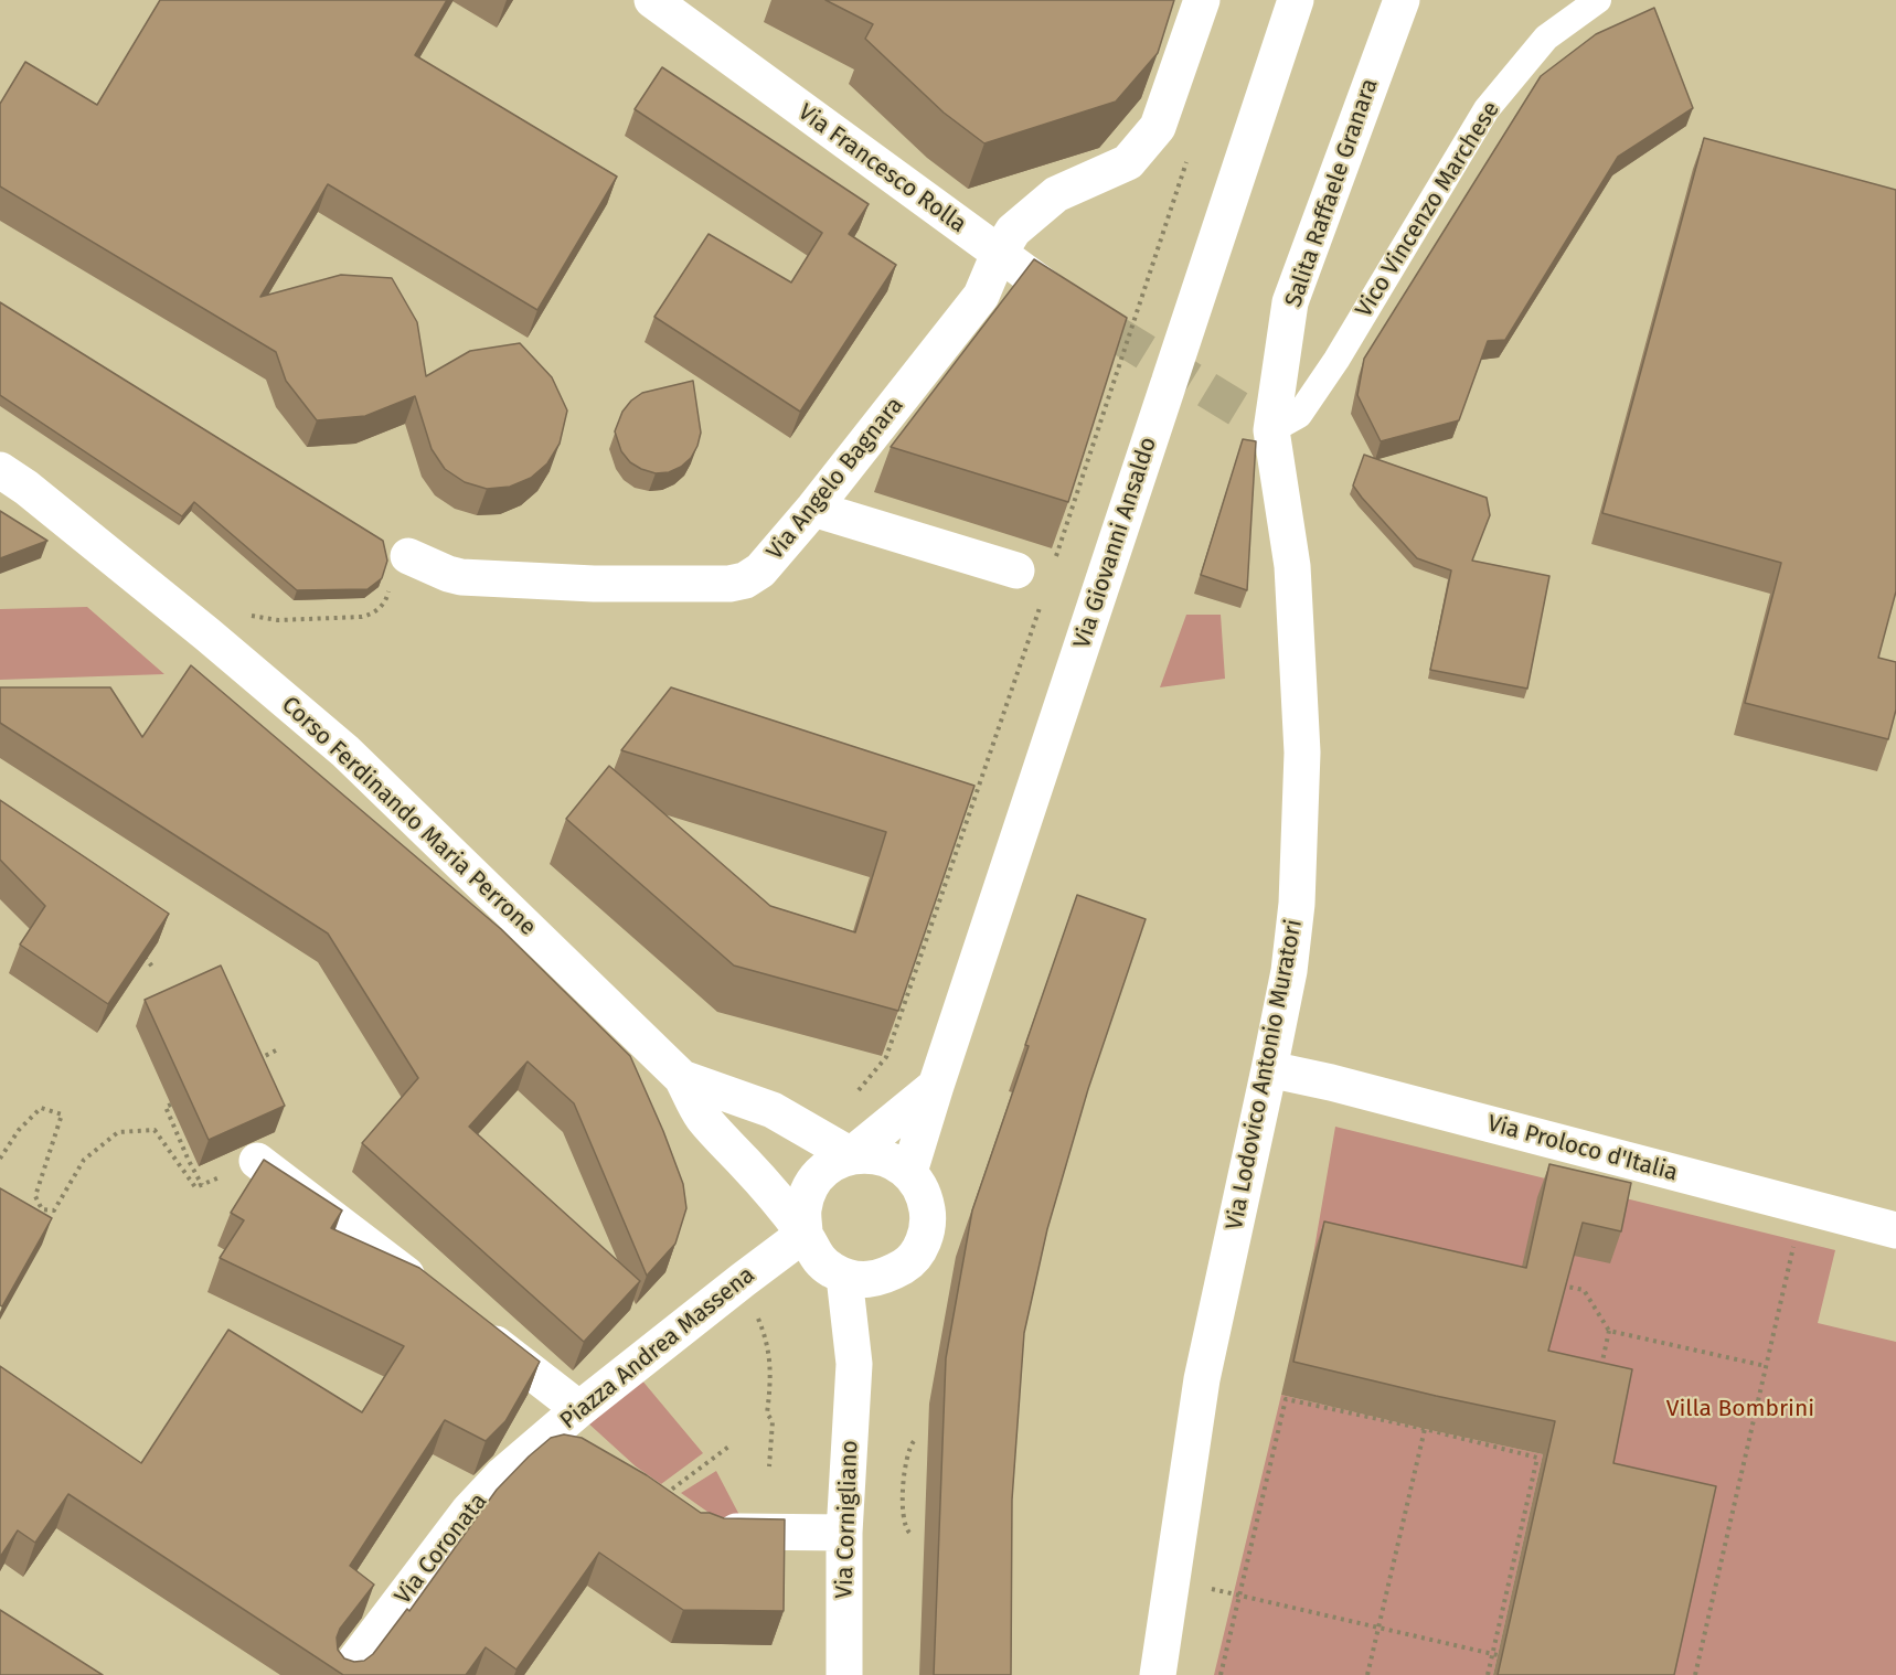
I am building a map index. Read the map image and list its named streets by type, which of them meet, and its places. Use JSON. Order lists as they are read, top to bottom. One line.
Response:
{"streets":{"street":["Via Francesco Rolla","Salita Raffaele Granara","Via Angelo Bagnara","Via Giovanni Ansaldo","Corso Ferdinando Maria Perrone","Via Lodovico Antonio Muratori","Via Proloco d'Italia","Piazza Andrea Massena","Via Cornigliano","Via Coronata"],"lane":["Vico Vincenzo Marchese"]},"crossings":[["Via Francesco Rolla","Via Angelo Bagnara"],["Salita Raffaele Granara","Vico Vincenzo Marchese"],["Salita Raffaele Granara","Via Lodovico Antonio Muratori"],["Vico Vincenzo Marchese","Via Lodovico Antonio Muratori"],["Via Giovanni Ansaldo","Corso Ferdinando Maria Perrone"],["Via Giovanni Ansaldo","Piazza Andrea Massena"],["Via Giovanni Ansaldo","Via Cornigliano"],["Corso Ferdinando Maria Perrone","Piazza Andrea Massena"],["Corso Ferdinando Maria Perrone","Via Cornigliano"],["Via Lodovico Antonio Muratori","Via Proloco d'Italia"],["Piazza Andrea Massena","Via Cornigliano"],["Piazza Andrea Massena","Via Coronata"]],"parks":["Villa Bombrini"]}
